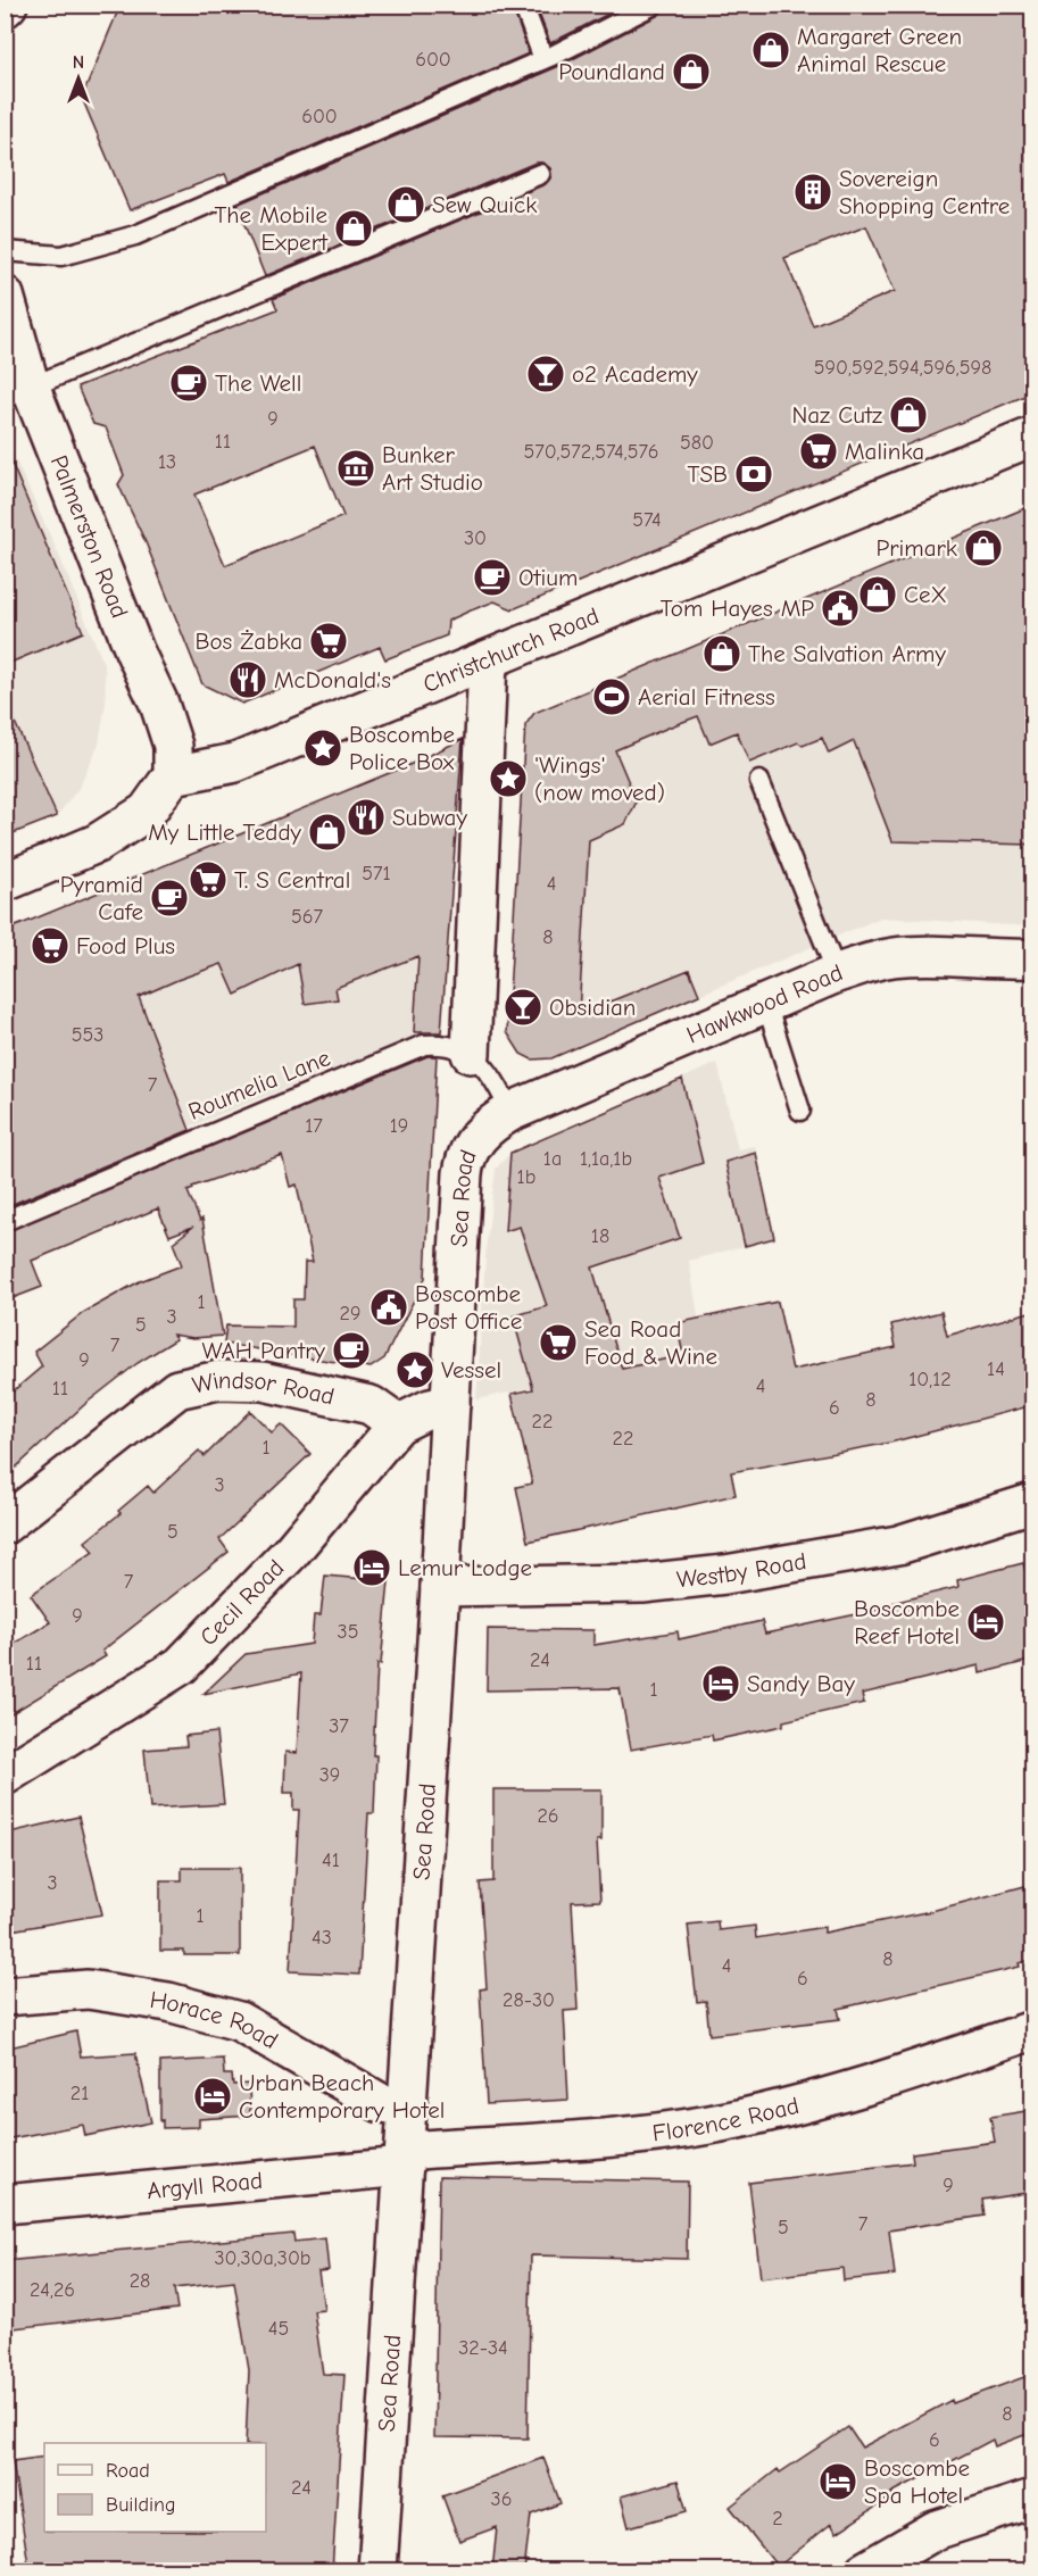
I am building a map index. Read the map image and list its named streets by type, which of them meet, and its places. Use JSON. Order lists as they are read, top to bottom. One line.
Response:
{"streets":{"street":["Palmerston Road","Christchurch Road","Hawkwood Road","Sea Road","Windsor Road","Westby Road","Cecil Road","Horace Road","Florence Road","Argyll Road"],"lane":["Roumelia Lane"]},"crossings":[["Palmerston Road","Christchurch Road"],["Hawkwood Road","Sea Road"],["Sea Road","Westby Road"],["Sea Road","Cecil Road"],["Sea Road","Horace Road"],["Sea Road","Florence Road"],["Sea Road","Argyll Road"],["Windsor Road","Cecil Road"],["Florence Road","Argyll Road"]],"places":{"shop":["Margaret Green Animal Rescue","Poundland","Sew Quick","The Mobile Expert","Naz Cutz","Primark","CeX","The Salvation Army","My Little Teddy"],"building":["Sovereign Shopping Centre"],"bar":["o2 Academy","Obsidian"],"cafe":["The Well","Otium","Pyramid Cafe","WAH Pantry"],"supermarket":["Malinka","Bos Żabka","T. S Central","Food Plus","Sea Road Food & Wine"],"museum":["Bunker Art Studio"],"bank":["TSB"],"public building":["Tom Hayes MP","Boscombe Post Office"],"restaurant":["McDonald's","Subway"],"sports":["Aerial Fitness"],"place":["Boscombe Police Box","'Wings' (now moved)","Vessel"],"hotel":["Lemur Lodge","Boscombe Reef Hotel","Sandy Bay","Urban Beach Contemporary Hotel","Boscombe Spa Hotel"]},"house_numbers":["600","600","590,592,594,596,598","9","11","580","570,572,574,576","13","574","30","571","4","567","8","553","7","17","19","1a","1,1a,1b","1b","18","1","29","3","5","7","9","14","10,12","4","11","8","6","22","22","1","3","5","7","9","35","24","11","1","37","39","26","41","3","1","43","8","4","6","28-30","21","9","7","5","30,30a,30b","28","24,26","45","32-34","8","6","24","36","2"],"legend":["Road","Building"],"north":"top"}
